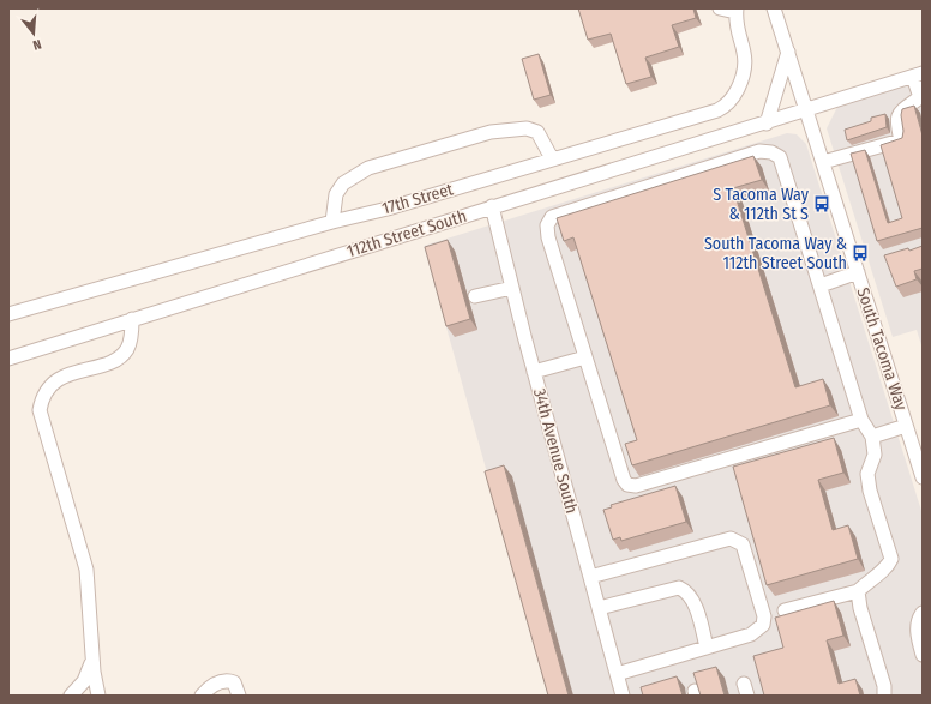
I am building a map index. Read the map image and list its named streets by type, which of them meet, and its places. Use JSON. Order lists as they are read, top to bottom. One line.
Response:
{"streets":{"street":["17th Street","112th Street South","South Tacoma Way","34th Avenue South"]},"crossings":[["112th Street South","South Tacoma Way"],["112th Street South","34th Avenue South"]],"places":{"bus stop":["S Tacoma Way & 112th St S","South Tacoma Way & 112th Street South"]},"north":"bottom"}
